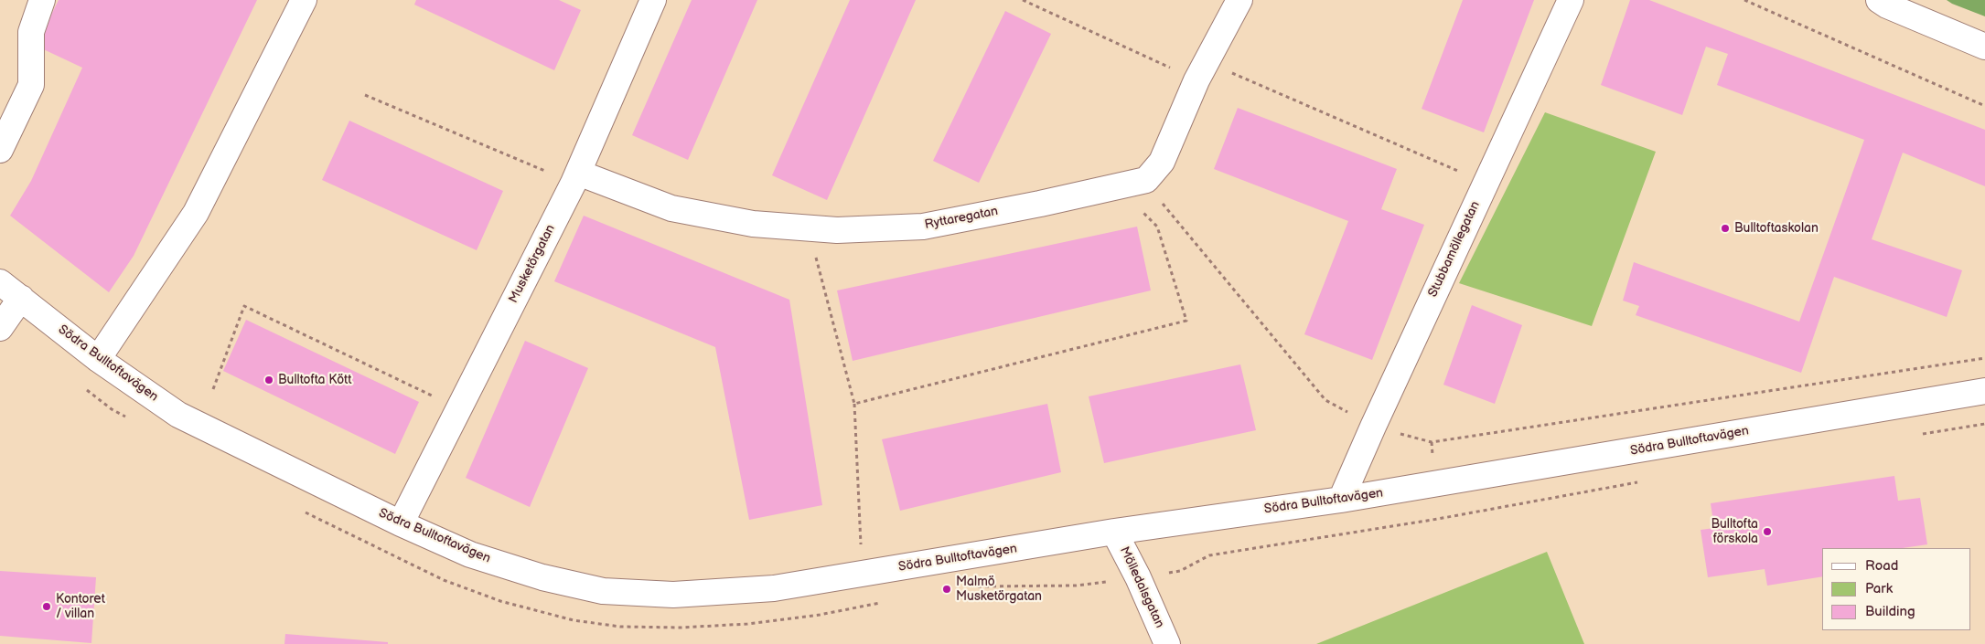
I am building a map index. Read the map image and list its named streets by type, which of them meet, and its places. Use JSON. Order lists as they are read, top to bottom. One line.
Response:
{"streets":{"street":["Ryttaregatan","Stubbamöllegatan","Musketörgatan","Södra Bulltoftavägen","Mölledalsgatan"]},"crossings":[["Ryttaregatan","Musketörgatan"],["Stubbamöllegatan","Södra Bulltoftavägen"],["Musketörgatan","Södra Bulltoftavägen"],["Södra Bulltoftavägen","Mölledalsgatan"]],"places":["Bulltoftaskolan","Bulltofta Kött","Bulltofta förskola","Malmö Musketörgatan","Kontoret / villan"],"legend":["Road","Park","Building"]}
